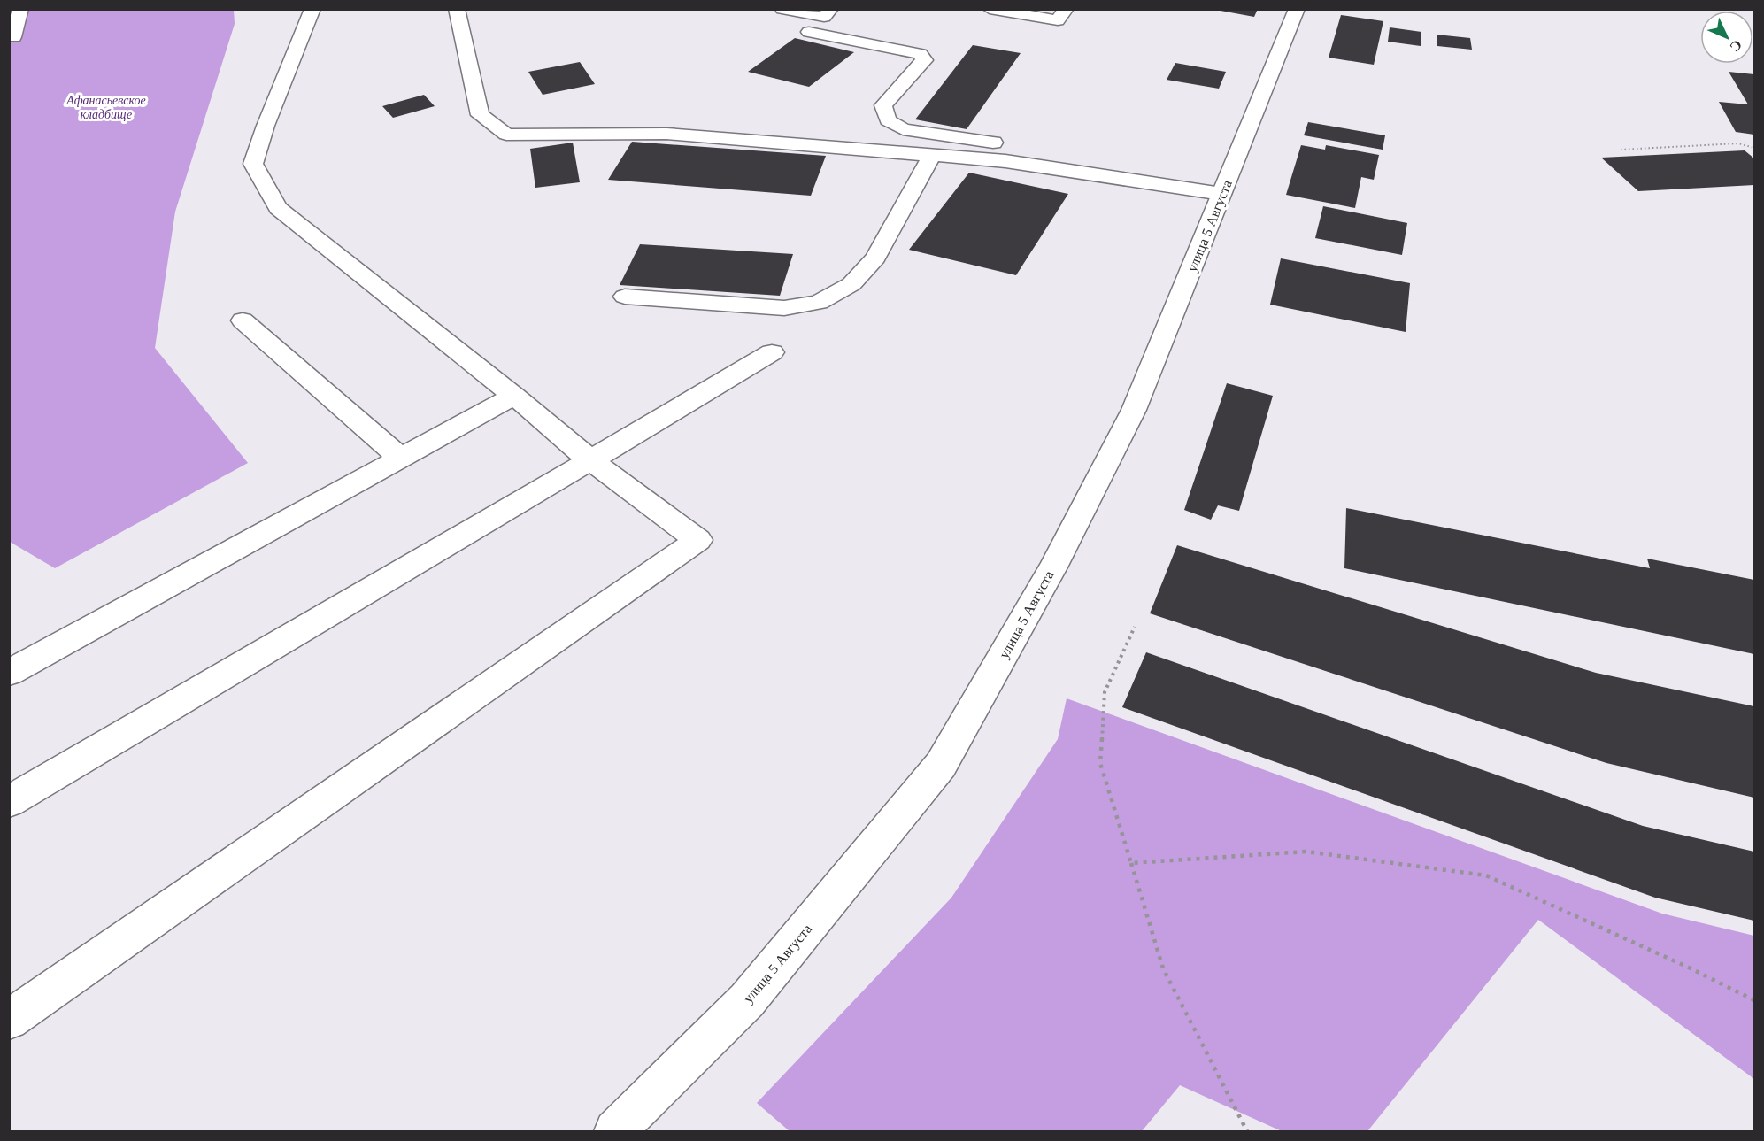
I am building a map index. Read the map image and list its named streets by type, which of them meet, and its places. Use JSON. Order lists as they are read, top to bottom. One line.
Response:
{"streets":{"main road":["улица 5 Августа"]},"parks":["Афанасьевское кладбище"],"north":"bottom right"}
